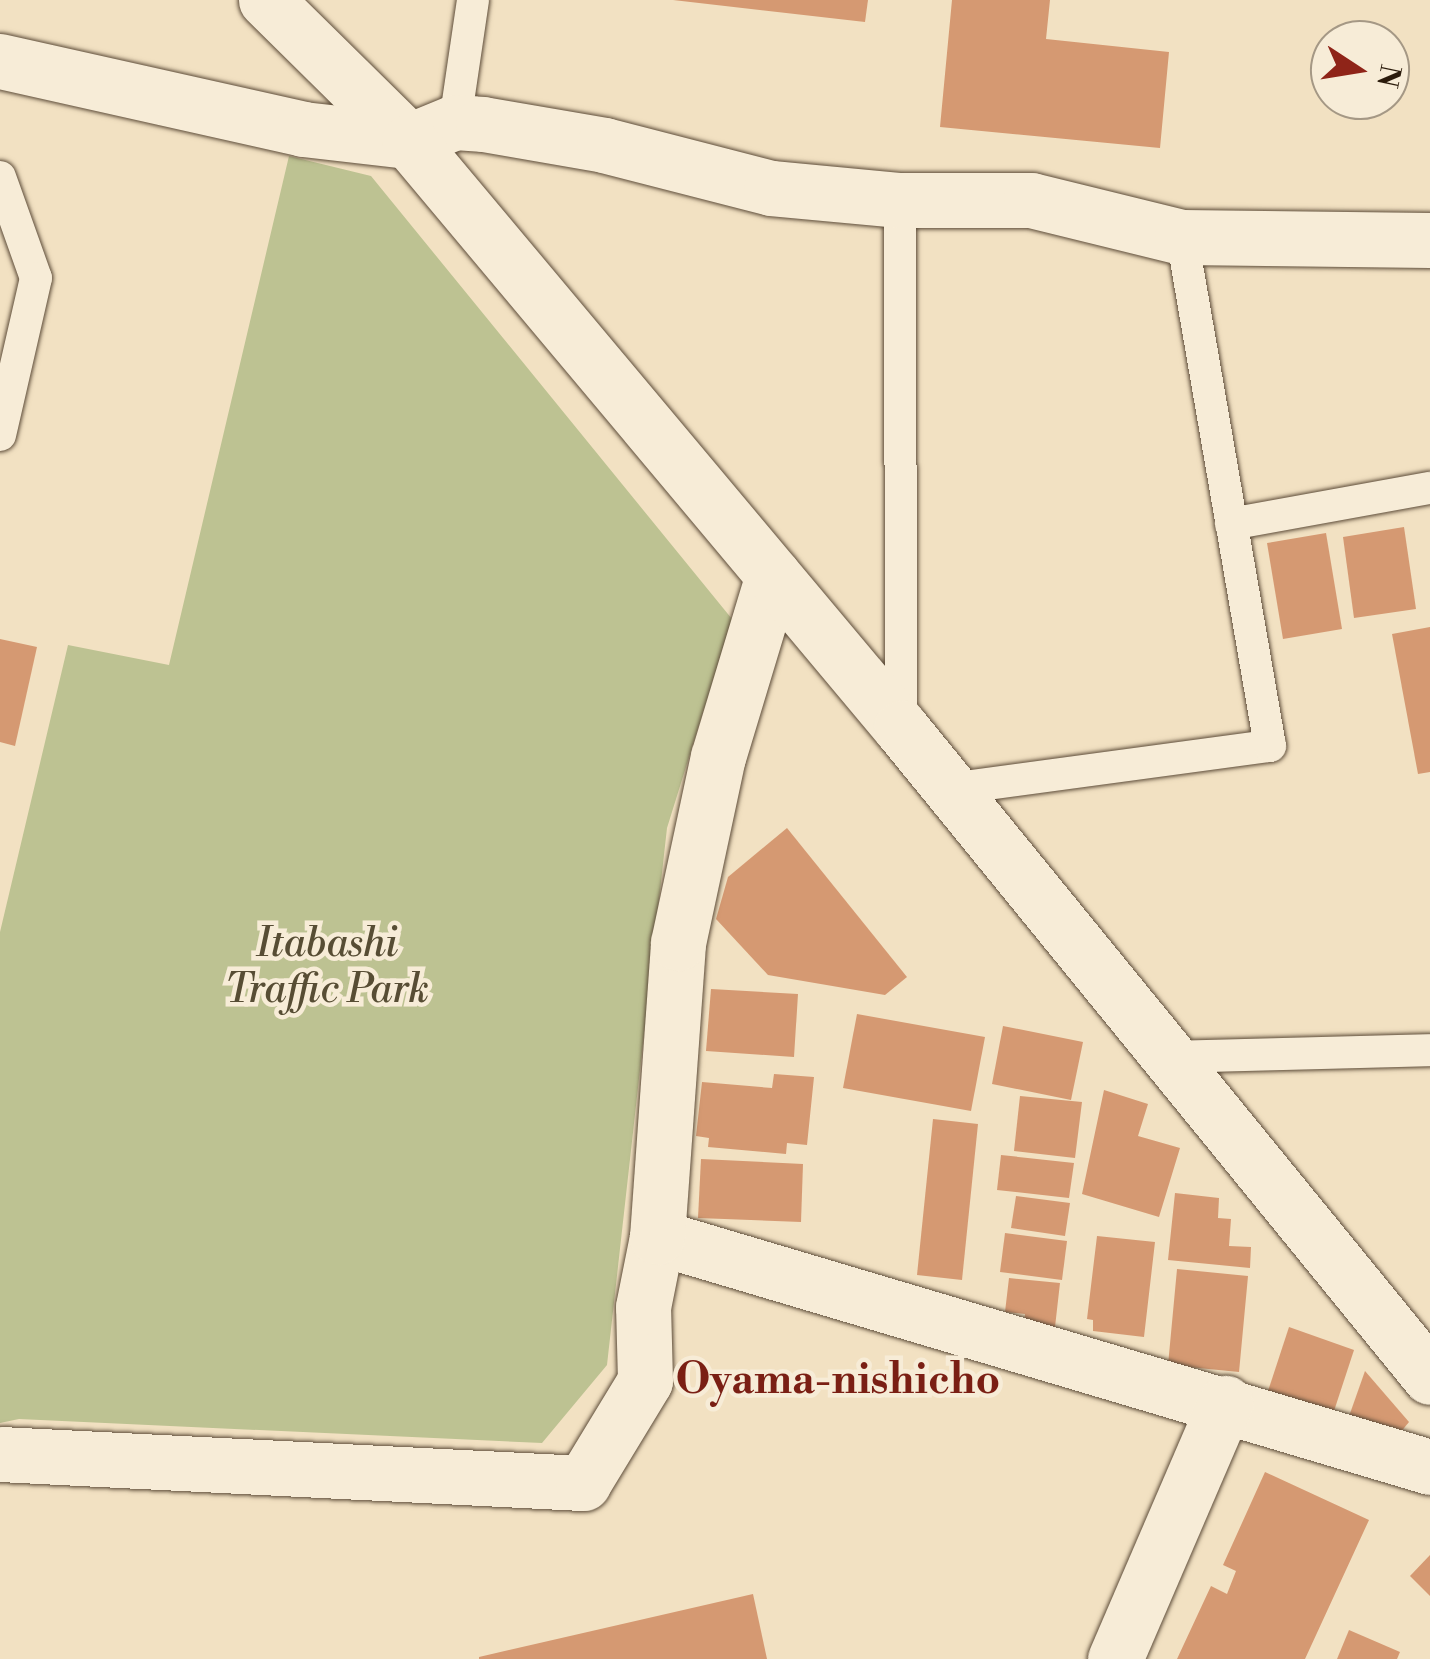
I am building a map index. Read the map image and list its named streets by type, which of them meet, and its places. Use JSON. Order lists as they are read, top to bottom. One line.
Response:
{"districts":["Oyama-nishicho"],"parks":["Itabashi Traffic Park"],"north":"right"}
